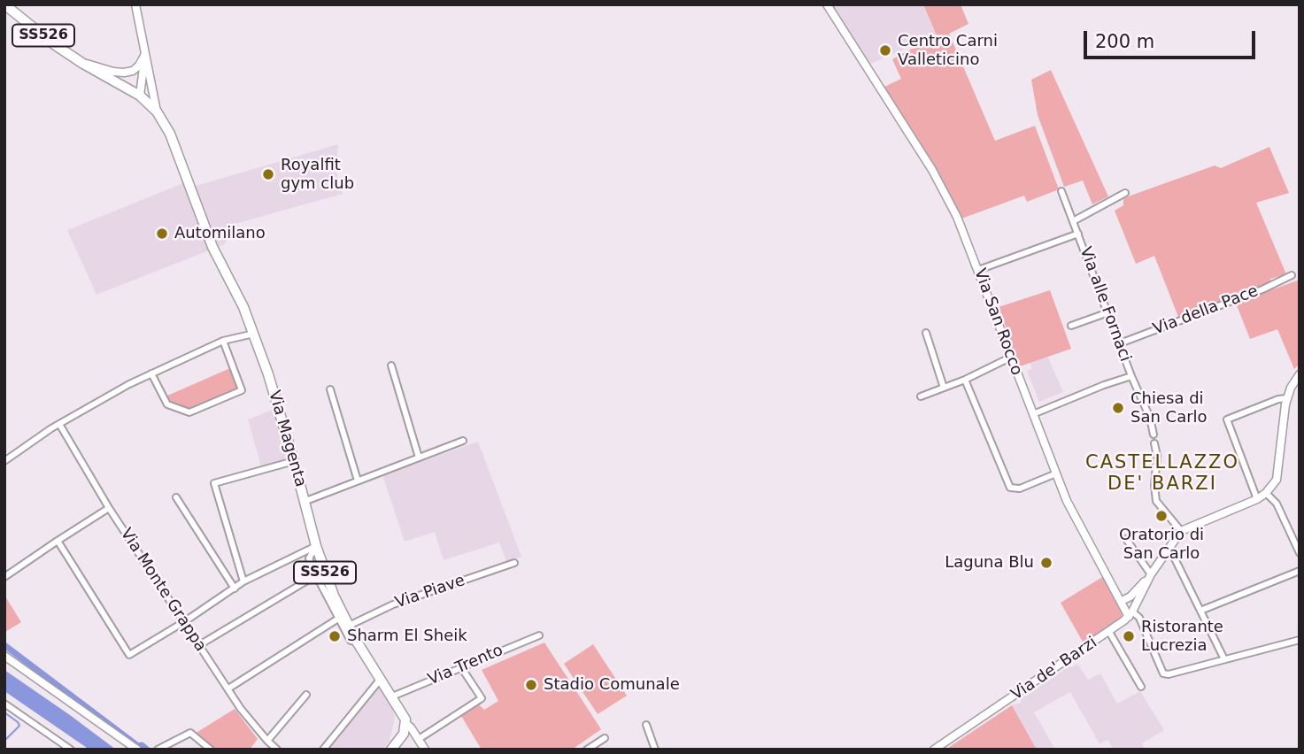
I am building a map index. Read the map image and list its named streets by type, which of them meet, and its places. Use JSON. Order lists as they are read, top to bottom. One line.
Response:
{"streets":{"main road":["SS526","Via Magenta"],"street":["Via alle Fornaci","Via della Pace","Via San Rocco","Via Monte Grappa","Via Piave","Via Trento","Via de' Barzi"]},"crossings":[["SS526","Via Magenta"],["Via alle Fornaci","Via della Pace"],["Via alle Fornaci","Via San Rocco"],["Via San Rocco","Via de' Barzi"],["Via Magenta","Via Piave"],["Via Magenta","Via Trento"]],"districts":["CASTELLAZZO DE' BARZI"],"places":["Centro Carni Valleticino","Royalfit gym club","Automilano","Chiesa di San Carlo","Oratorio di San Carlo","Laguna Blu","Sharm El Sheik","Ristorante Lucrezia","Stadio Comunale"],"scale_bar":"200 m"}
